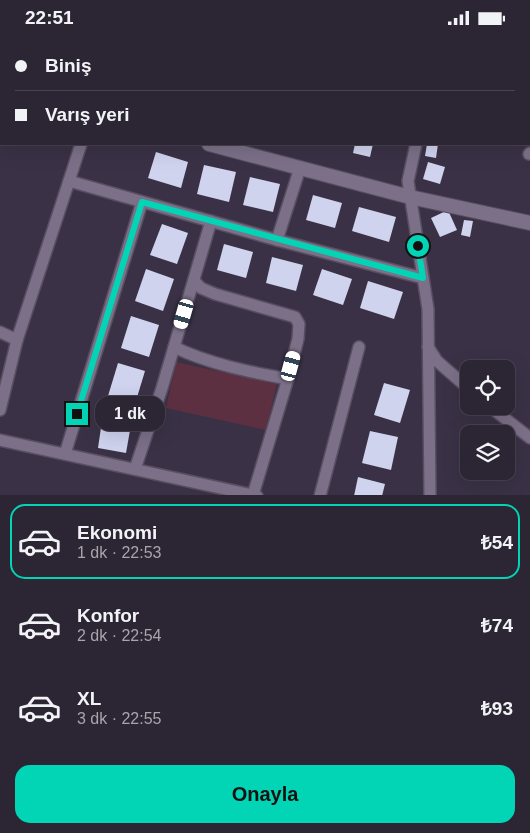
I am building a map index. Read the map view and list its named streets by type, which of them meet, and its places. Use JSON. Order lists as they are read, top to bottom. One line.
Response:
{"page":{"status":"22:51","banner":["Biniş","Varış yeri"],"bubble":"1 dk","list":[{"name":"Ekonomi","note":"1 dk · 22:53","value":"₺54"},{"name":"Konfor","note":"2 dk · 22:54","value":"₺74"},{"name":"XL","note":"3 dk · 22:55","value":"₺93"}],"buttons":"Onayla"}}
